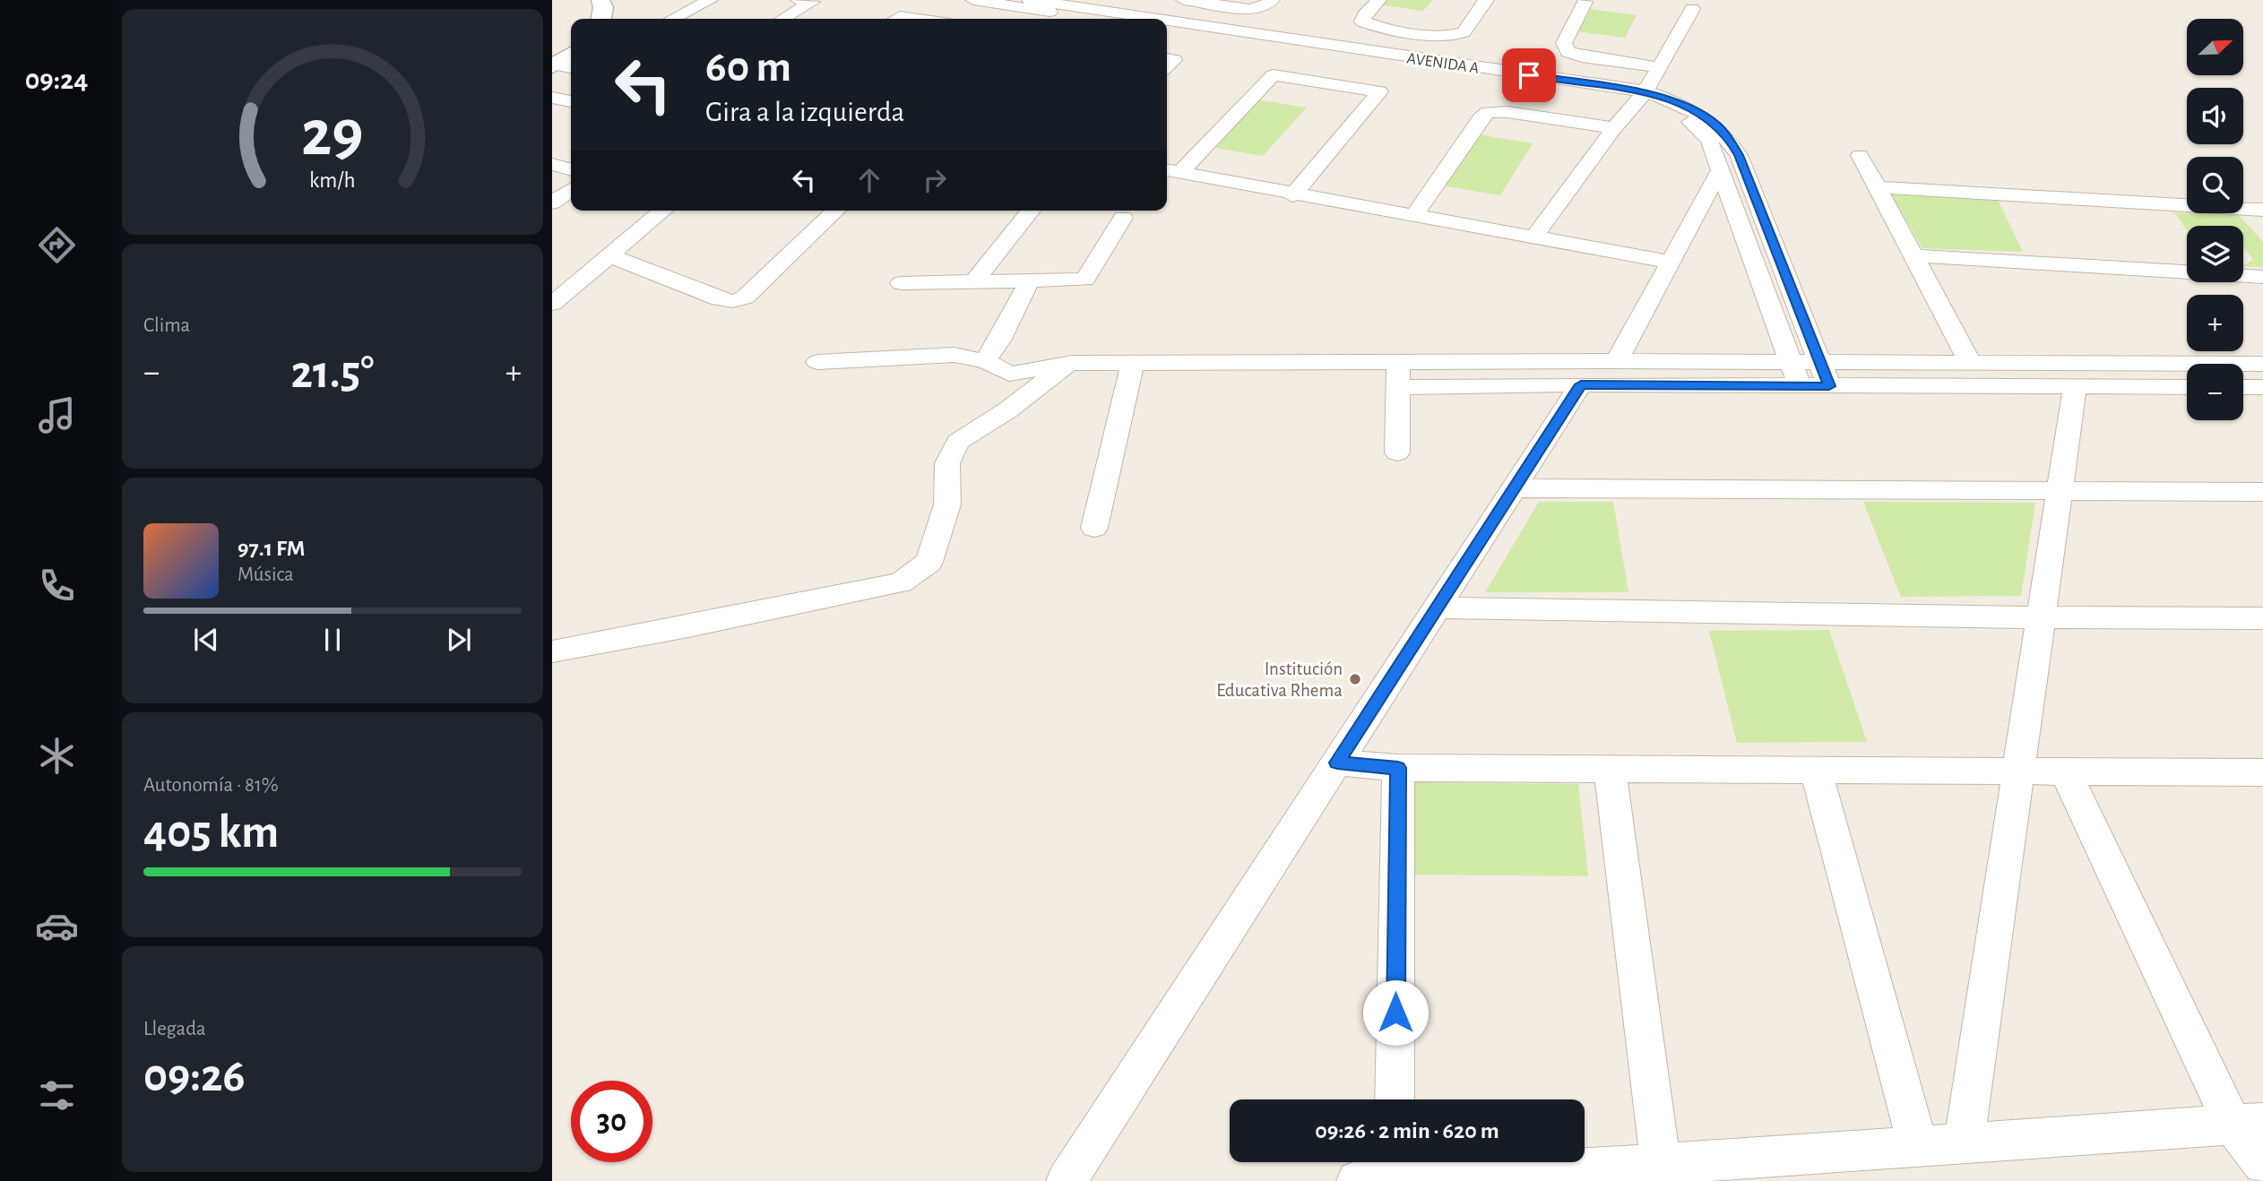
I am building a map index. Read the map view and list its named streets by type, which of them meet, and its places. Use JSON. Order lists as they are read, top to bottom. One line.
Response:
{"streets":{"street":["AVENIDA A"]},"places":["Institución Educativa Rhema"],"north":"top right","page":{"tabs":"09:24","map_buttons":["+","−"],"turn":["60 m","Gira a la izquierda"],"tile":["Clima",["Autonomía · 81%","405 km"],["Llegada","09:26"]],"heat":["−","21.5°","+"],"song":["97.1 FM","Música"],"limit":"30","trip":"09:26 · 2 min · 620 m","gauge":["29","km/h"]}}
